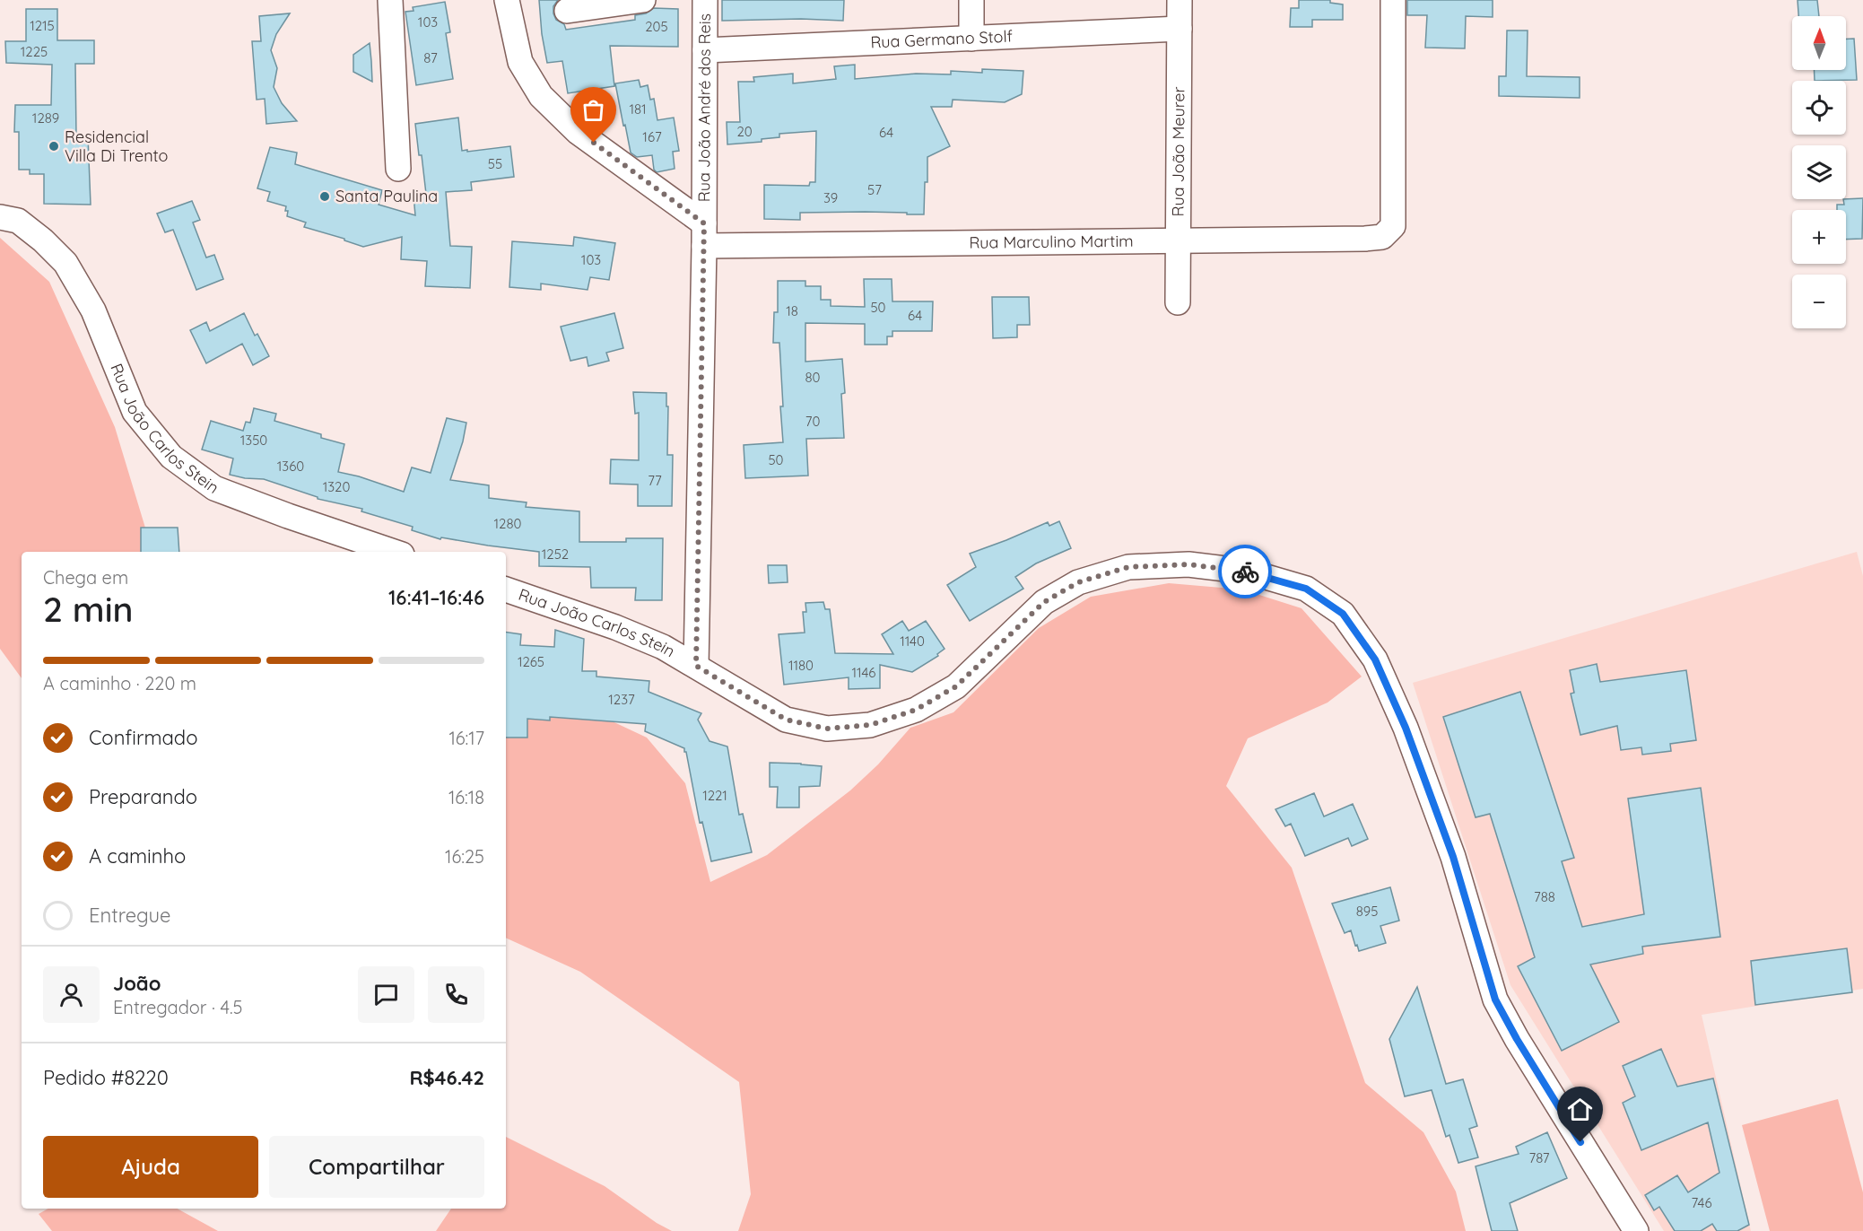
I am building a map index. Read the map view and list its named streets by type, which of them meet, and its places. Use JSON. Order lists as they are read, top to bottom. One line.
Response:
{"streets":{"street":["Rua Germano Stolf","Rua João André dos Reis","Rua João Meurer","Rua Marculino Martim","Rua João Carlos Stein"]},"crossings":[["Rua Germano Stolf","Rua João André dos Reis"],["Rua Germano Stolf","Rua João Meurer"],["Rua João André dos Reis","Rua Marculino Martim"],["Rua João André dos Reis","Rua João Carlos Stein"],["Rua João Meurer","Rua Marculino Martim"]],"places":["Residencial Villa Di Trento","Santa Paulina"],"house_numbers":["103","1215","205","1225","87","181","1289","20","64","167","55","57","39","103","50","18","64","80","70","1350","50","1360","77","1320","1280","1252","1140","1265","1180","1146","1237","1221","788","895","787","746"],"north":"top","page":{"map_buttons":["+","−"],"heading":["2 min","Chega em","16:41–16:46"],"panel":["João","Entregador · 4.5","Pedido #8220","R$46.42"],"bar":"A caminho · 220 m","list":[["Confirmado","16:17"],["Preparando","16:18"],["A caminho","16:25"],"Entregue"],"buttons":["Ajuda","Compartilhar"]}}
